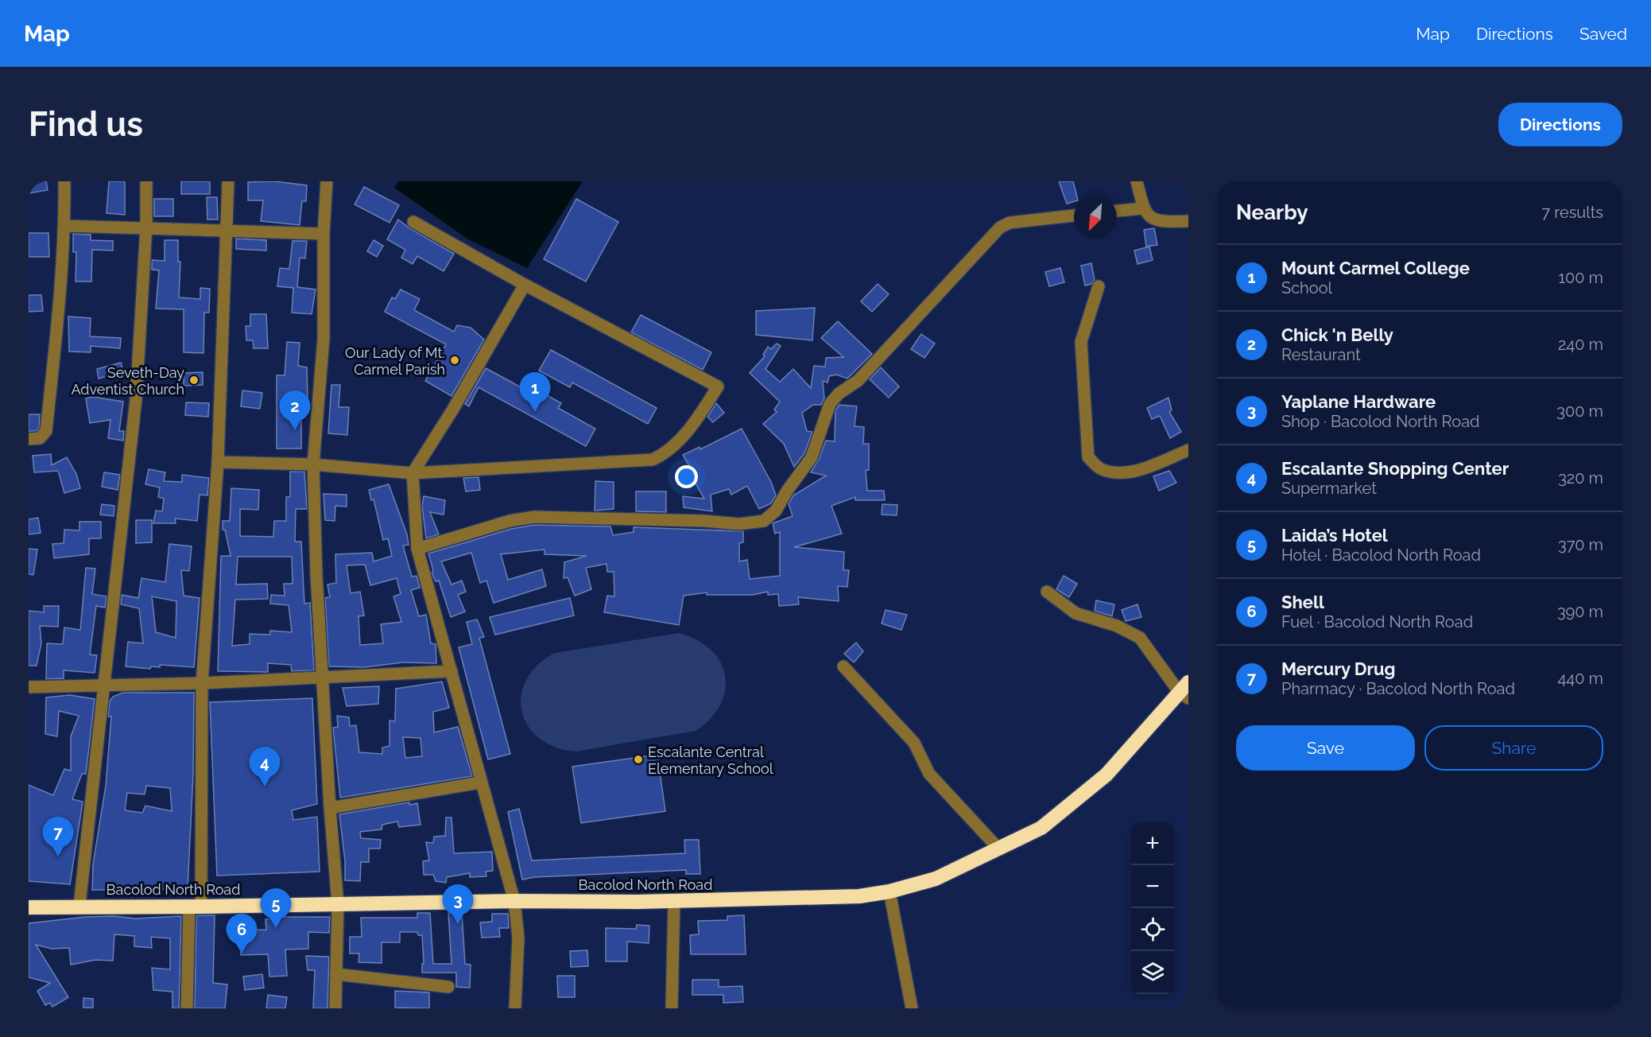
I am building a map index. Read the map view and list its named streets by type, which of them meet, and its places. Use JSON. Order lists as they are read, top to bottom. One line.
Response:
{"streets":{"highway":["Bacolod North Road"]},"places":["Our Lady of Mt. Carmel Parish","Seveth-Day Adventist Church","Escalante Central Elementary School"],"north":"bottom left","page":{"header":"Map","nav":["Map","Directions","Saved"],"buttons":["Directions",["Save","Share"]],"title":"Find us","heading":["Nearby","7 results"],"list":[{"mark":"1","name":"Mount Carmel College","note":"School","value":"100 m"},{"mark":"2","name":"Chick 'n Belly","note":"Restaurant","value":"240 m"},{"mark":"3","name":"Yaplane Hardware","note":"Shop · Bacolod North Road","value":"300 m"},{"mark":"4","name":"Escalante Shopping Center","note":"Supermarket","value":"320 m"},{"mark":"5","name":"Laida’s Hotel","note":"Hotel · Bacolod North Road","value":"370 m"},{"mark":"6","name":"Shell","note":"Fuel · Bacolod North Road","value":"390 m"},{"mark":"7","name":"Mercury Drug","note":"Pharmacy · Bacolod North Road","value":"440 m"}],"pins":["1","2","4","7","3","5","6"],"map_buttons":["+","−"]}}
